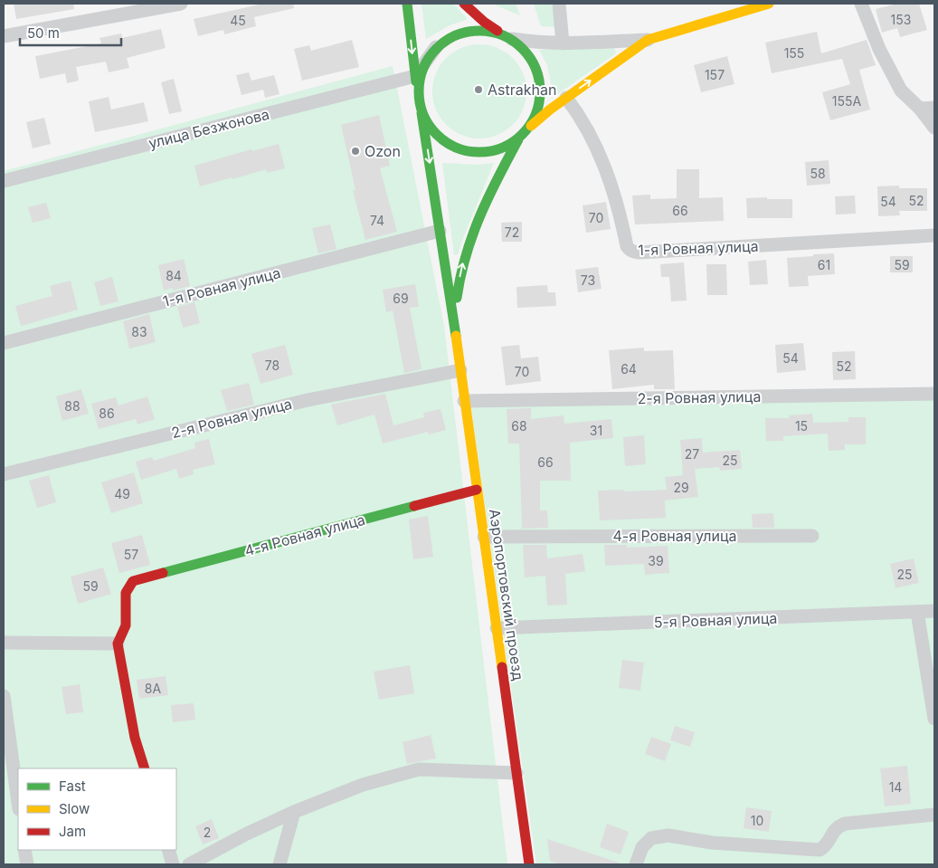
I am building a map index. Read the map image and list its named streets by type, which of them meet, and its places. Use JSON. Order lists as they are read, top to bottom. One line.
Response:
{"streets":{"main road":["4-я Ровная улица","Аэропортовский проезд"],"street":["улица Безжонова","1-я Ровная улица","2-я Ровная улица","5-я Ровная улица"]},"crossings":[["2-я Ровная улица","Аэропортовский проезд"],["4-я Ровная улица","Аэропортовский проезд"],["Аэропортовский проезд","5-я Ровная улица"]],"places":["Astrakhan","Ozon"],"house_numbers":["153","45","155","157","155А","58","52","54","66","70","74","72","61","59","84","73","69","83","54","78","52","64","70","88","86","68","15","31","27","25","66","29","49","57","39","25","59","8А","14","10","2"],"legend":["Fast","Slow","Jam"],"scale_bar":"50 m"}
